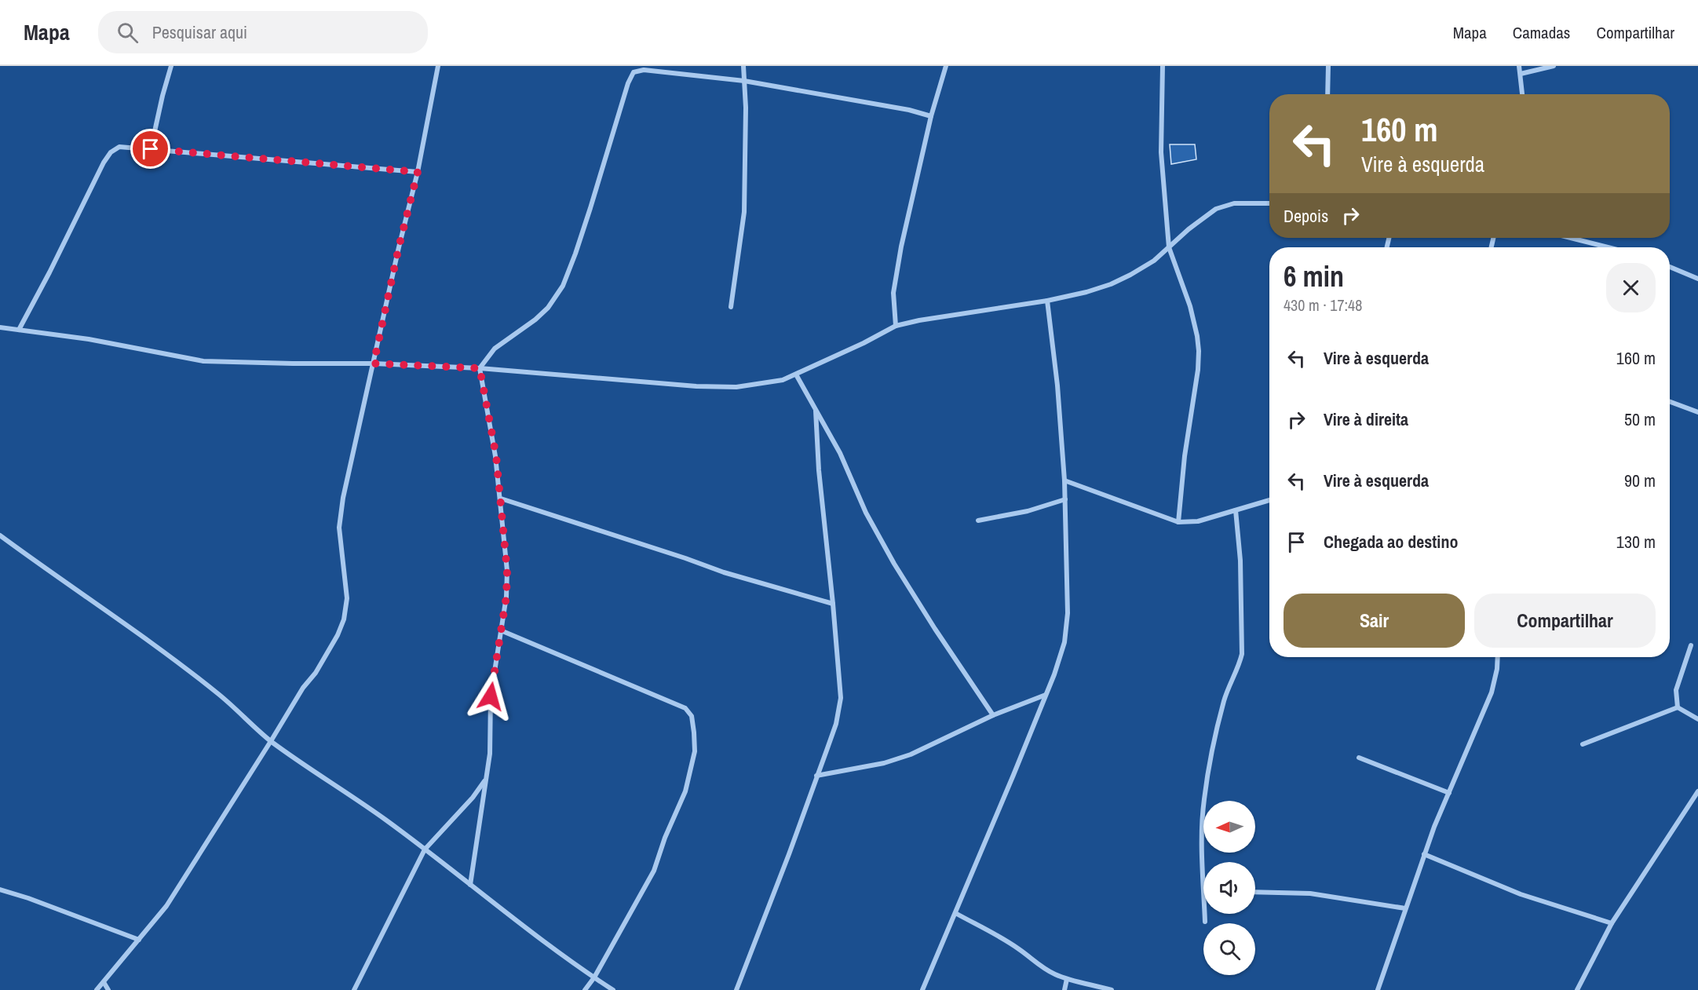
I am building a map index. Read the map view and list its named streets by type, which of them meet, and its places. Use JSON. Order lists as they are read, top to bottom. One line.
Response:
{"north":"left","page":{"header":"Mapa","search":"Pesquisar aqui","nav":["Mapa","Camadas","Compartilhar"],"turn":["160 m","Vire à esquerda"],"then":"Depois","heading":["6 min","430 m · 17:48"],"list":[{"name":"Vire à esquerda","value":"160 m"},{"name":"Vire à direita","value":"50 m"},{"name":"Vire à esquerda","value":"90 m"},{"name":"Chegada ao destino","value":"130 m"}],"buttons":["Sair","Compartilhar"]}}
